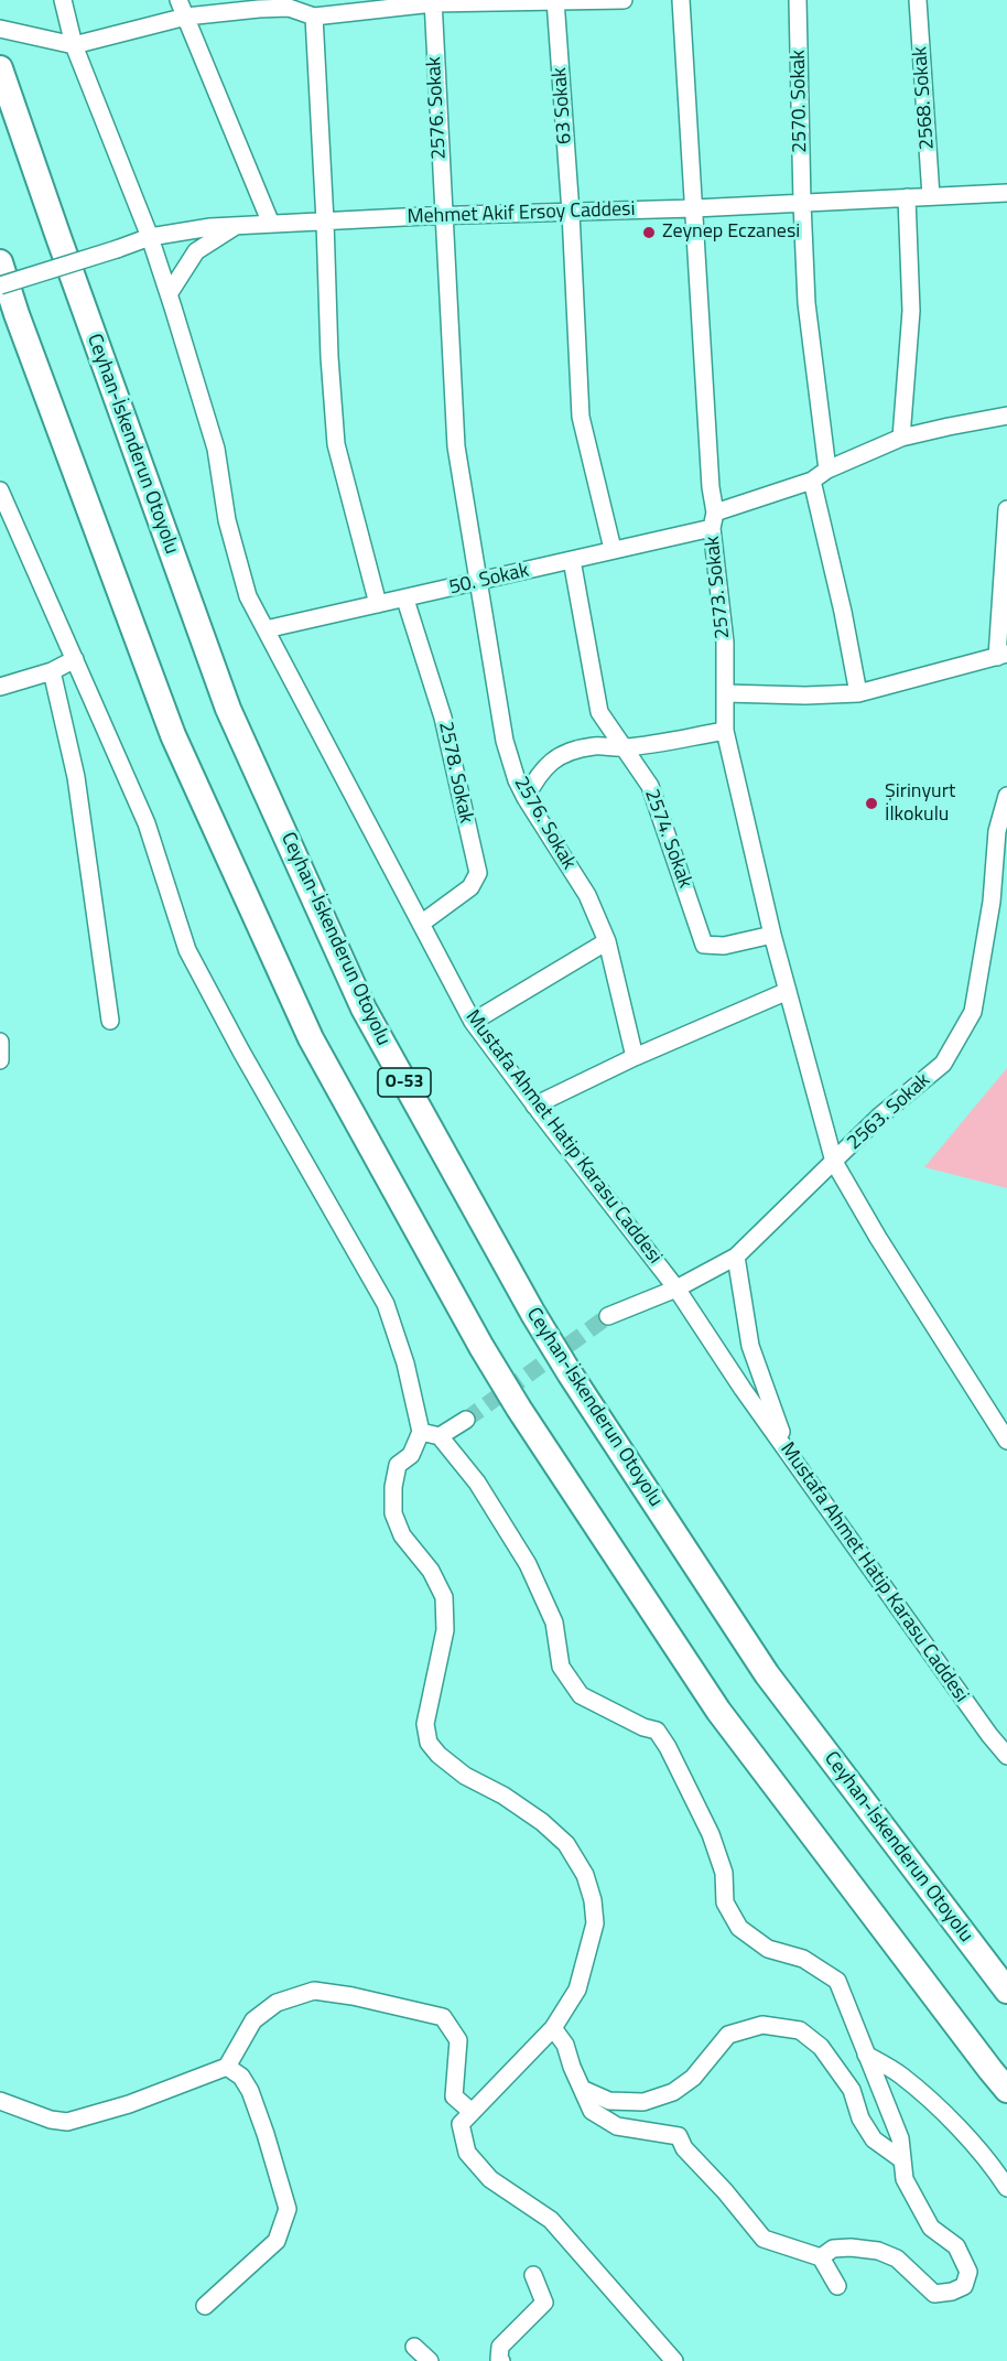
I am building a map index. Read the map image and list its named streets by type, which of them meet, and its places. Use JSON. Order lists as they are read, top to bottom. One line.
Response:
{"streets":{"highway":["Ceyhan-İskenderun Otoyolu","O-53"],"street":["2568. Sokak","2570. Sokak","63 Sokak","2576. Sokak","Mehmet Akif Ersoy Caddesi","50. Sokak","2573. Sokak","2578. Sokak","2574. Sokak","2563. Sokak","Mustafa Ahmet Hatip Karasu Caddesi"]},"crossings":[["2568. Sokak","Mehmet Akif Ersoy Caddesi"],["2570. Sokak","Mehmet Akif Ersoy Caddesi"],["2570. Sokak","50. Sokak"],["63 Sokak","Mehmet Akif Ersoy Caddesi"],["63 Sokak","50. Sokak"],["2576. Sokak","Mehmet Akif Ersoy Caddesi"],["2576. Sokak","50. Sokak"],["Mehmet Akif Ersoy Caddesi","2573. Sokak"],["Mehmet Akif Ersoy Caddesi","Mustafa Ahmet Hatip Karasu Caddesi"],["50. Sokak","2573. Sokak"],["50. Sokak","2578. Sokak"],["50. Sokak","2574. Sokak"],["50. Sokak","Mustafa Ahmet Hatip Karasu Caddesi"],["2573. Sokak","2574. Sokak"],["2573. Sokak","2563. Sokak"],["2578. Sokak","Mustafa Ahmet Hatip Karasu Caddesi"],["2563. Sokak","Mustafa Ahmet Hatip Karasu Caddesi"]],"places":["Zeynep Eczanesi","Şirinyurt İlkokulu"]}
